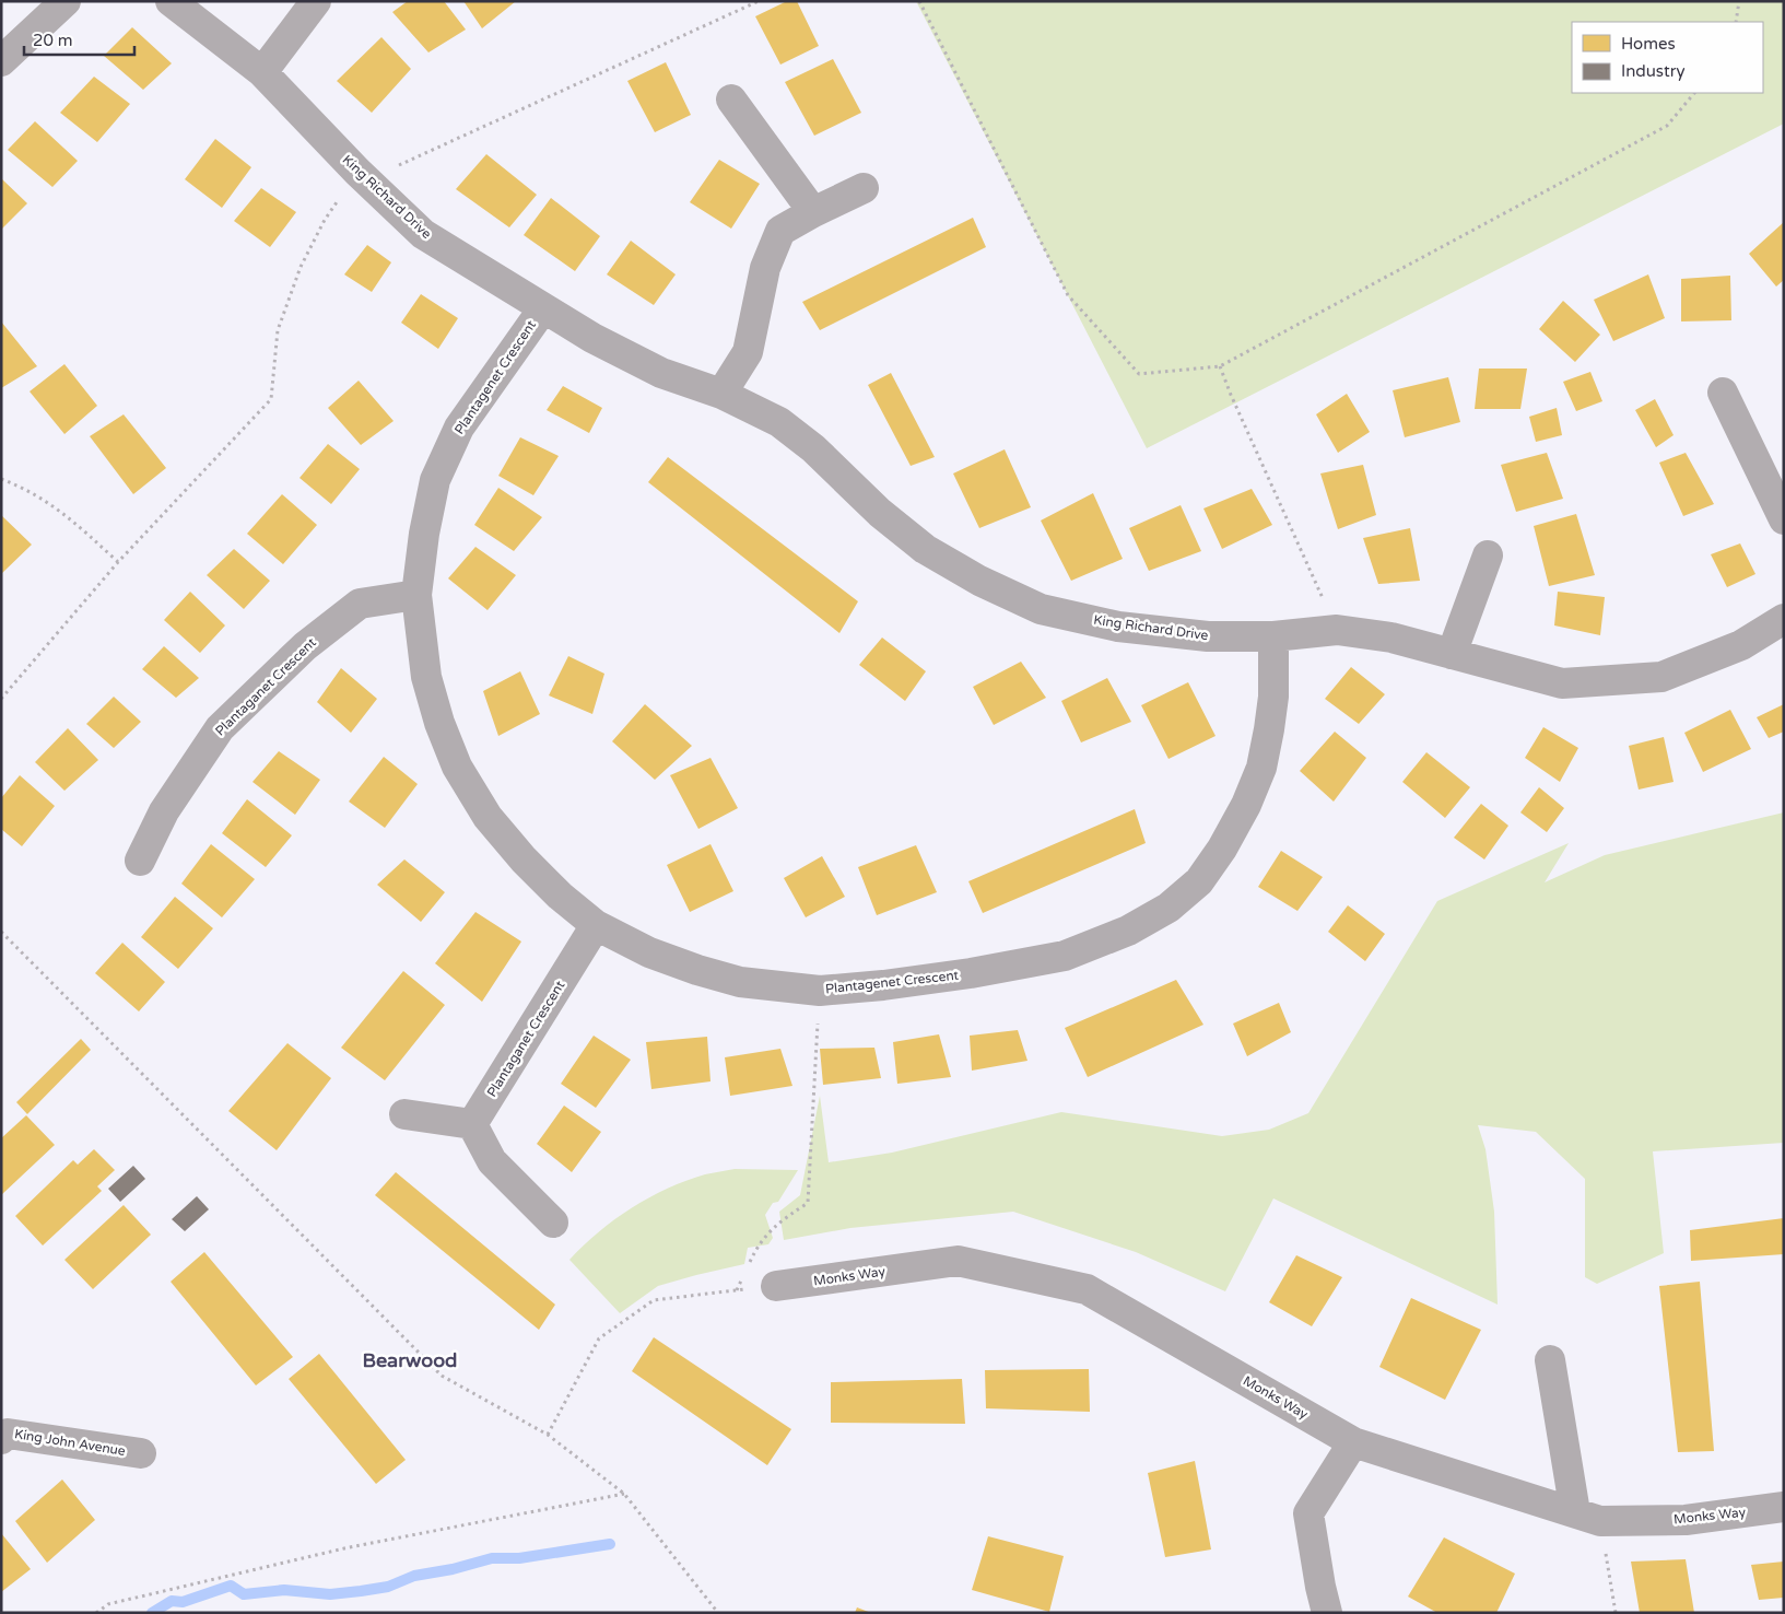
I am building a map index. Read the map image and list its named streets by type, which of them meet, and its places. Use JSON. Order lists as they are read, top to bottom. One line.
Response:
{"streets":{"street":["King Richard Drive","Plantagenet Crescent","Plantaganet Crescent","Monks Way","King John Avenue"]},"crossings":[["King Richard Drive","Plantagenet Crescent"],["Plantagenet Crescent","Plantaganet Crescent"]],"districts":["Bearwood"],"legend":["Homes","Industry"],"scale_bar":"20 m"}
